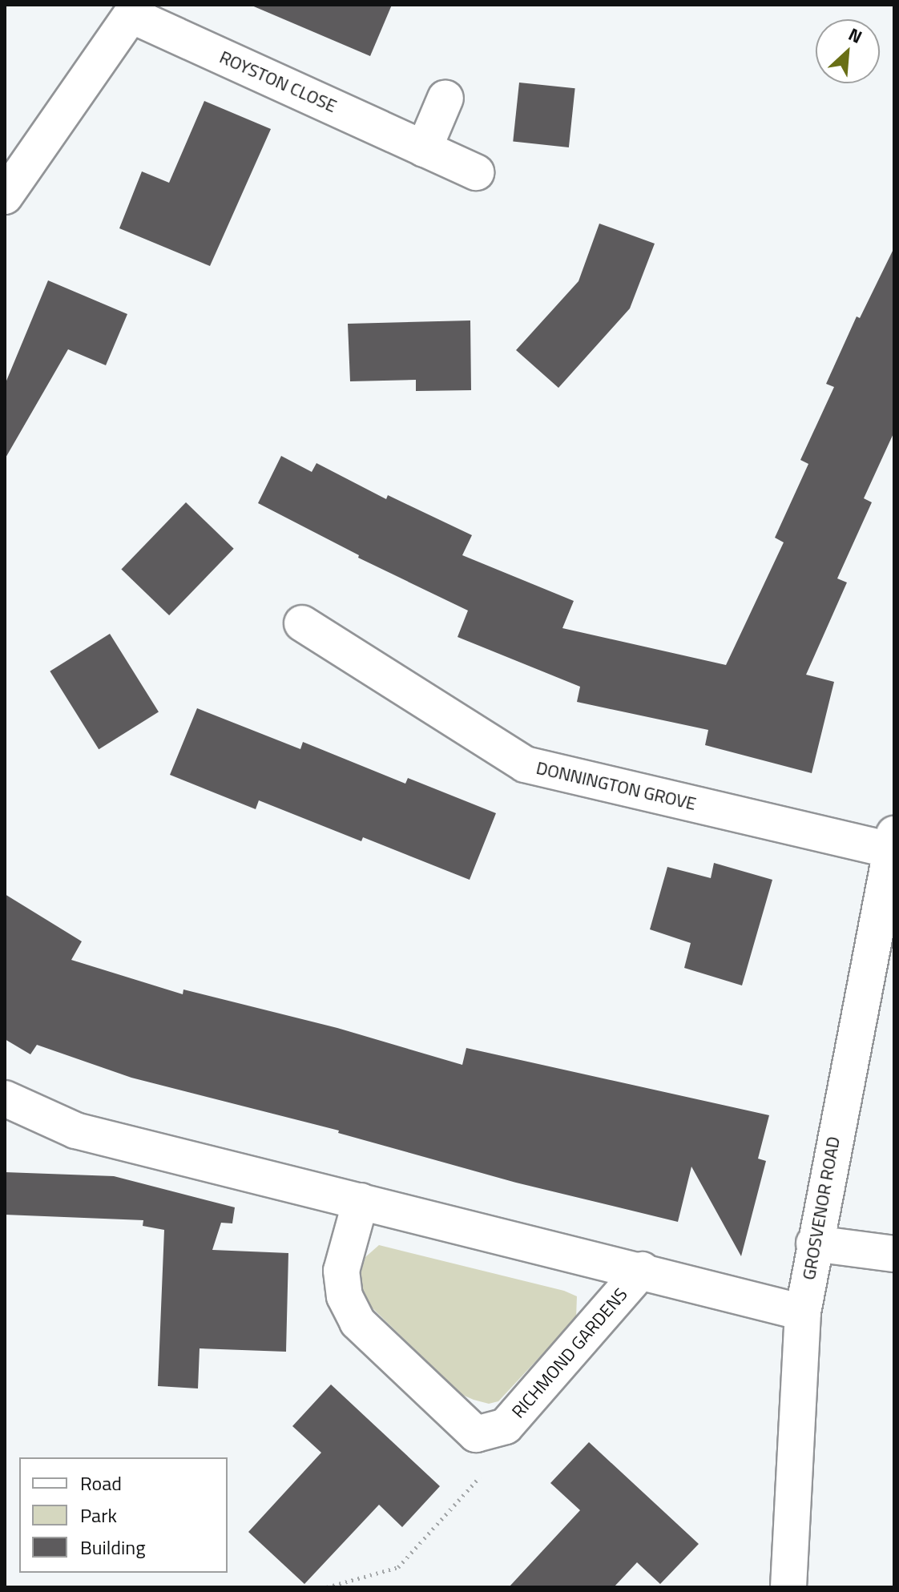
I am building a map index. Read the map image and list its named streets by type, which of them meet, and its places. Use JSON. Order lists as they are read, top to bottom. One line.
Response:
{"streets":{"street":["ROYSTON CLOSE","DONNINGTON GROVE","GROSVENOR ROAD","RICHMOND GARDENS"]},"crossings":[["DONNINGTON GROVE","GROSVENOR ROAD"],["GROSVENOR ROAD","RICHMOND GARDENS"]],"legend":["Road","Park","Building"],"north":"top right"}
